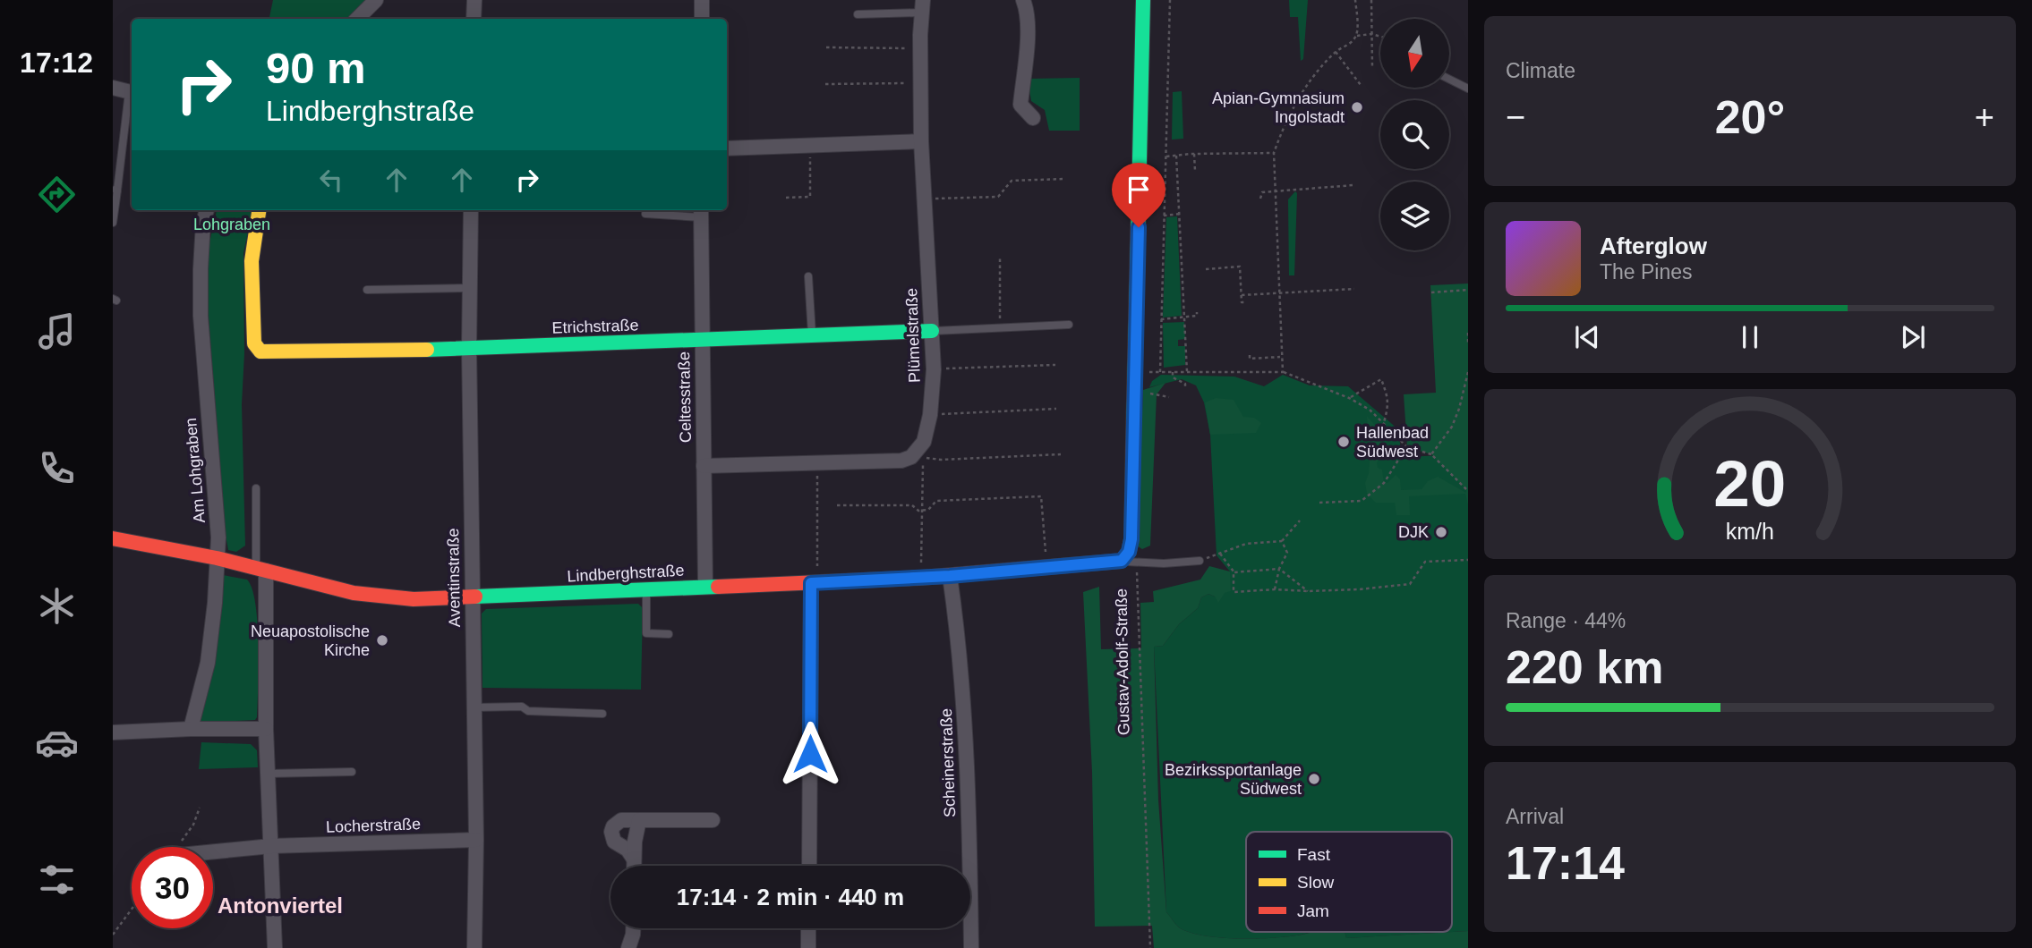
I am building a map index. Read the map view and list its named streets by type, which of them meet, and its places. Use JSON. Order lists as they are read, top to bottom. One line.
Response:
{"streets":{"street":["Etrichstraße","Plümelstraße","Celtesstraße","Am Lohgraben","Lindberghstraße","Aventinstraße","Scheinerstraße","Locherstraße"],"path":["Gustav-Adolf-Straße"]},"crossings":[["Etrichstraße","Plümelstraße"],["Etrichstraße","Celtesstraße"],["Etrichstraße","Aventinstraße"],["Plümelstraße","Celtesstraße"],["Celtesstraße","Lindberghstraße"],["Am Lohgraben","Lindberghstraße"],["Lindberghstraße","Aventinstraße"],["Lindberghstraße","Gustav-Adolf-Straße"],["Lindberghstraße","Scheinerstraße"],["Aventinstraße","Locherstraße"]],"districts":["Antonviertel"],"parks":["Lohgraben"],"places":["Apian-Gymnasium Ingolstadt","Hallenbad Südwest","DJK","Neuapostolische Kirche","Bezirkssportanlage Südwest"],"legend":["Fast","Slow","Jam"],"north":"bottom","page":{"tabs":"17:12","tile":["Climate",["Range · 44%","220 km"],["Arrival","17:14"]],"turn":["90 m","Lindberghstraße"],"heat":["−","20°","+"],"song":["Afterglow","The Pines"],"limit":"30","trip":"17:14 · 2 min · 440 m","gauge":["20","km/h"]}}
